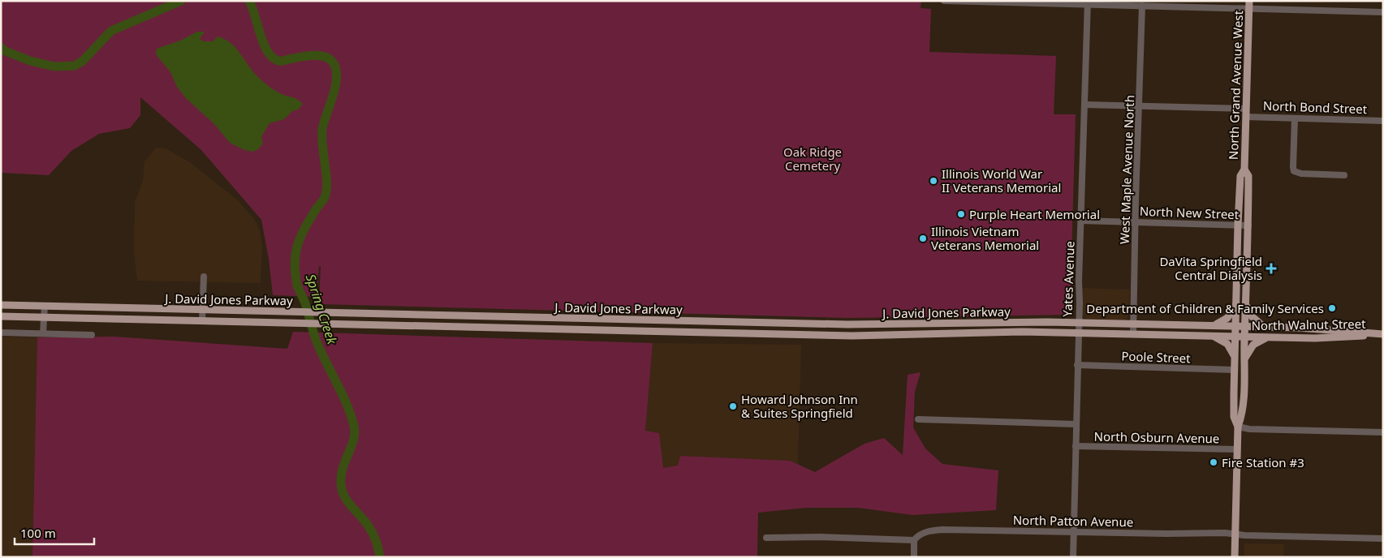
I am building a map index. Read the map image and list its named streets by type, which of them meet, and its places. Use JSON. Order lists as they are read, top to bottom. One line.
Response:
{"streets":{"main road":["North Grand Avenue West","J. David Jones Parkway","North Walnut Street"],"street":["North Bond Street","West Maple Avenue North","North New Street","Yates Avenue","Poole Street","North Osburn Avenue","North Patton Avenue"]},"crossings":[["North Grand Avenue West","North Bond Street"],["North Grand Avenue West","North New Street"],["North Grand Avenue West","J. David Jones Parkway"],["North Grand Avenue West","North Walnut Street"],["North Grand Avenue West","Poole Street"],["North Grand Avenue West","North Osburn Avenue"],["North Grand Avenue West","North Patton Avenue"],["North Bond Street","West Maple Avenue North"],["North Bond Street","Yates Avenue"],["West Maple Avenue North","North New Street"],["West Maple Avenue North","J. David Jones Parkway"],["North New Street","Yates Avenue"],["Yates Avenue","J. David Jones Parkway"],["Yates Avenue","Poole Street"],["Yates Avenue","North Osburn Avenue"],["Yates Avenue","North Patton Avenue"],["J. David Jones Parkway","North Walnut Street"]],"water":["Spring Creek"],"parks":["Oak Ridge Cemetery"],"places":{"other":["Illinois World War II Veterans Memorial","Purple Heart Memorial","Illinois Vietnam Veterans Memorial","Department of Children & Family Services","Howard Johnson Inn & Suites Springfield","Fire Station #3"],"health":["DaVita Springfield Central Dialysis"]},"scale_bar":"100 m"}
